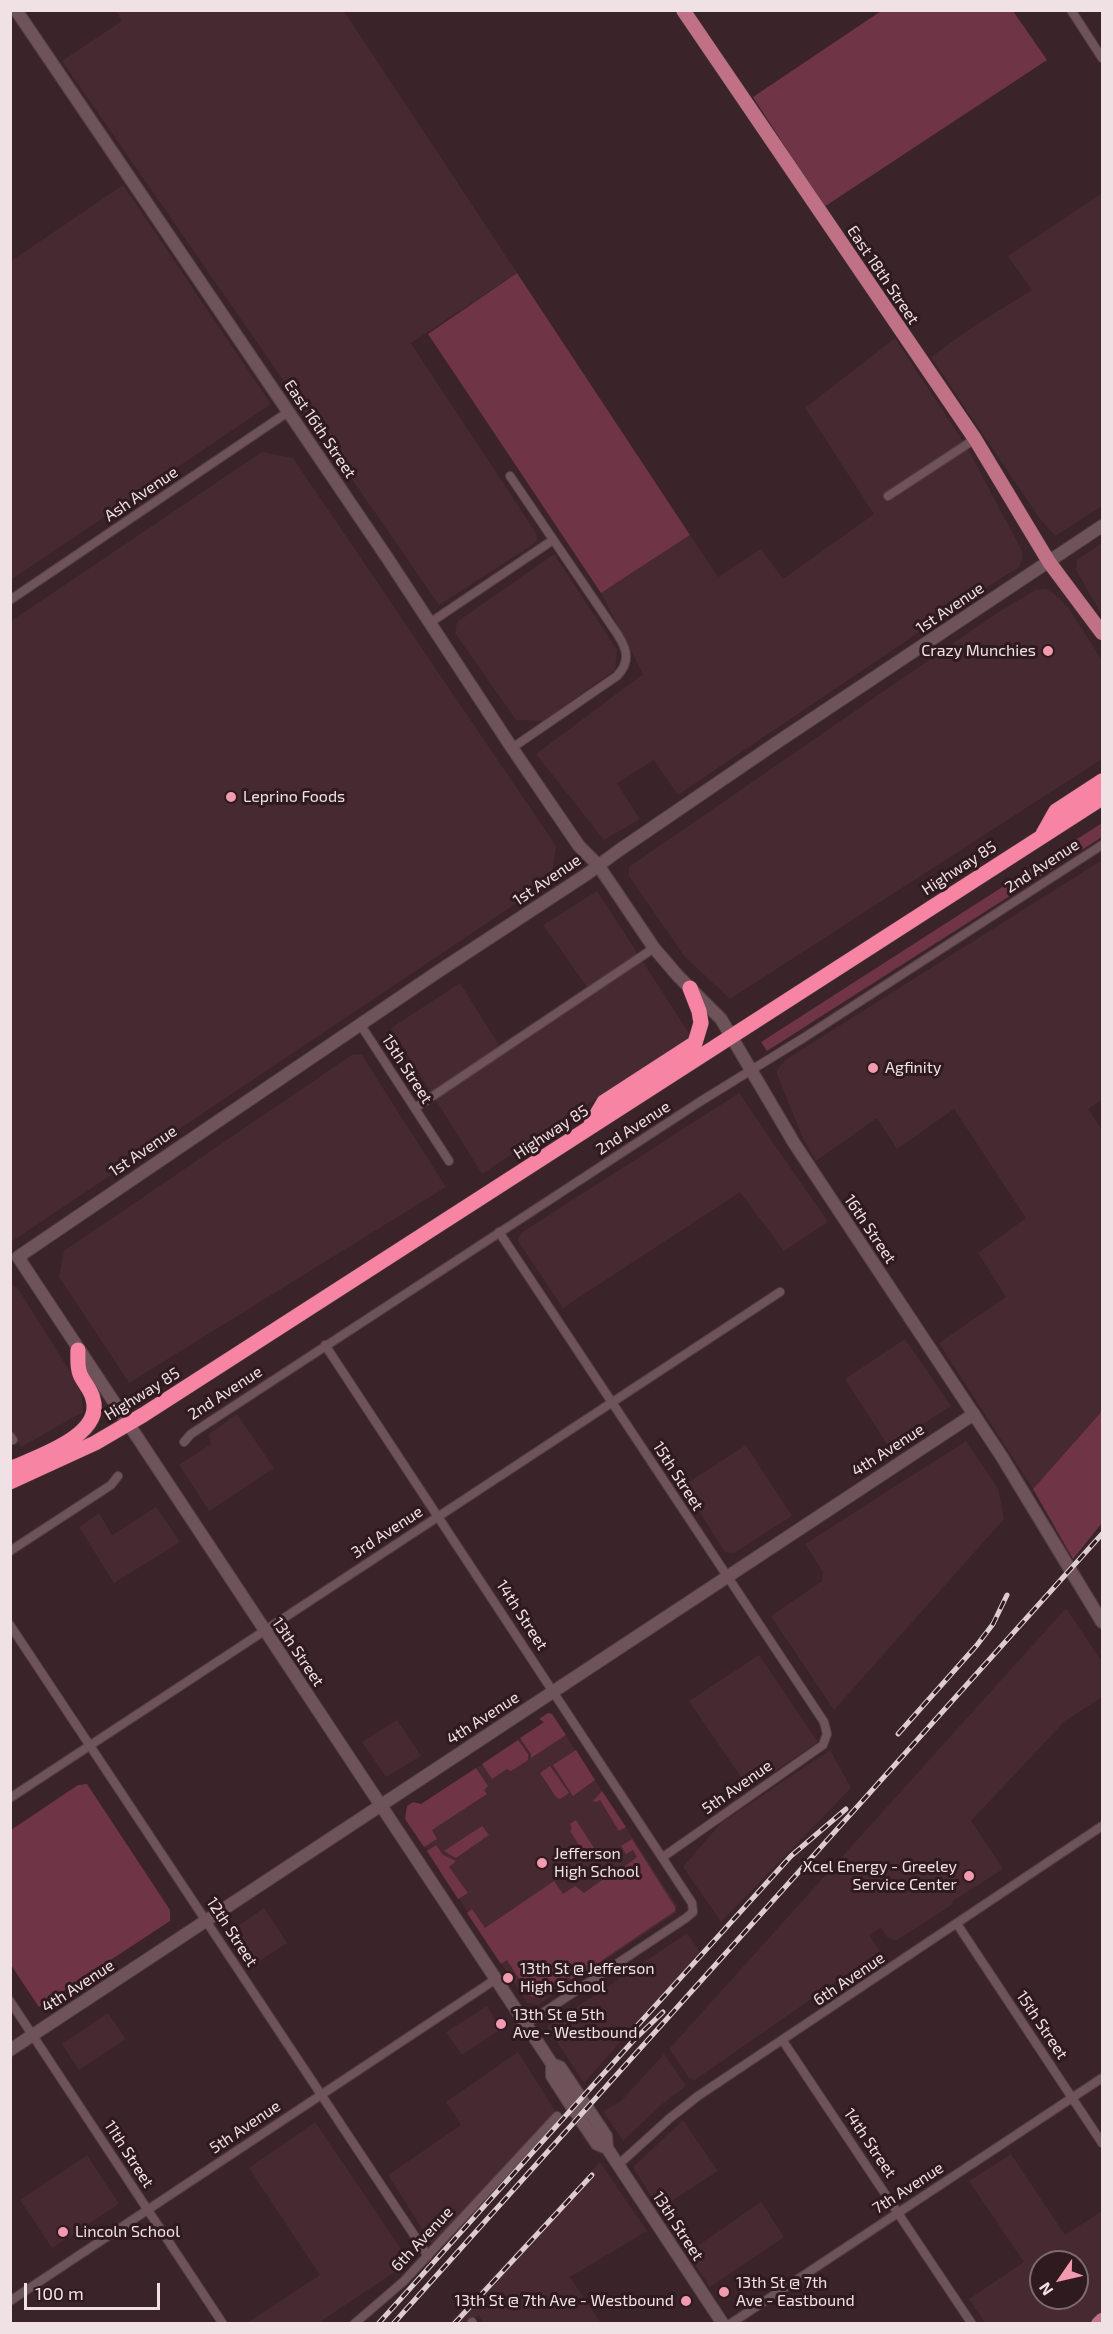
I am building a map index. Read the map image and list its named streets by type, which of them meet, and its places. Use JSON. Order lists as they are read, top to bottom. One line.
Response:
{"streets":{"highway":["Highway 85"],"main road":["East 18th Street"],"street":["East 16th Street","Ash Avenue","1st Avenue","2nd Avenue","15th Street","16th Street","4th Avenue","3rd Avenue","14th Street","13th Street","5th Avenue","12th Street","6th Avenue","11th Street","7th Avenue"]},"crossings":[["East 18th Street","1st Avenue"],["East 16th Street","Ash Avenue"],["East 16th Street","1st Avenue"],["East 16th Street","16th Street"],["1st Avenue","15th Street"],["1st Avenue","16th Street"],["1st Avenue","13th Street"],["2nd Avenue","15th Street"],["2nd Avenue","16th Street"],["2nd Avenue","14th Street"],["Highway 85","16th Street"],["Highway 85","13th Street"],["15th Street","4th Avenue"],["15th Street","3rd Avenue"],["15th Street","5th Avenue"],["15th Street","6th Avenue"],["15th Street","7th Avenue"],["16th Street","4th Avenue"],["4th Avenue","14th Street"],["4th Avenue","13th Street"],["4th Avenue","12th Street"],["4th Avenue","11th Street"],["3rd Avenue","14th Street"],["3rd Avenue","13th Street"],["3rd Avenue","12th Street"],["14th Street","13th Street"],["14th Street","5th Avenue"],["14th Street","6th Avenue"],["14th Street","7th Avenue"],["13th Street","5th Avenue"],["13th Street","6th Avenue"],["5th Avenue","12th Street"],["5th Avenue","11th Street"],["12th Street","6th Avenue"]],"places":["Crazy Munchies","Leprino Foods","Agfinity","Jefferson High School","Xcel Energy - Greeley Service Center","13th St @ Jefferson High School","13th St @ 5th Ave - Westbound","Lincoln School","13th St @ 7th Ave - Eastbound","13th St @ 7th Ave - Westbound"],"scale_bar":"100 m","north":"bottom left"}
